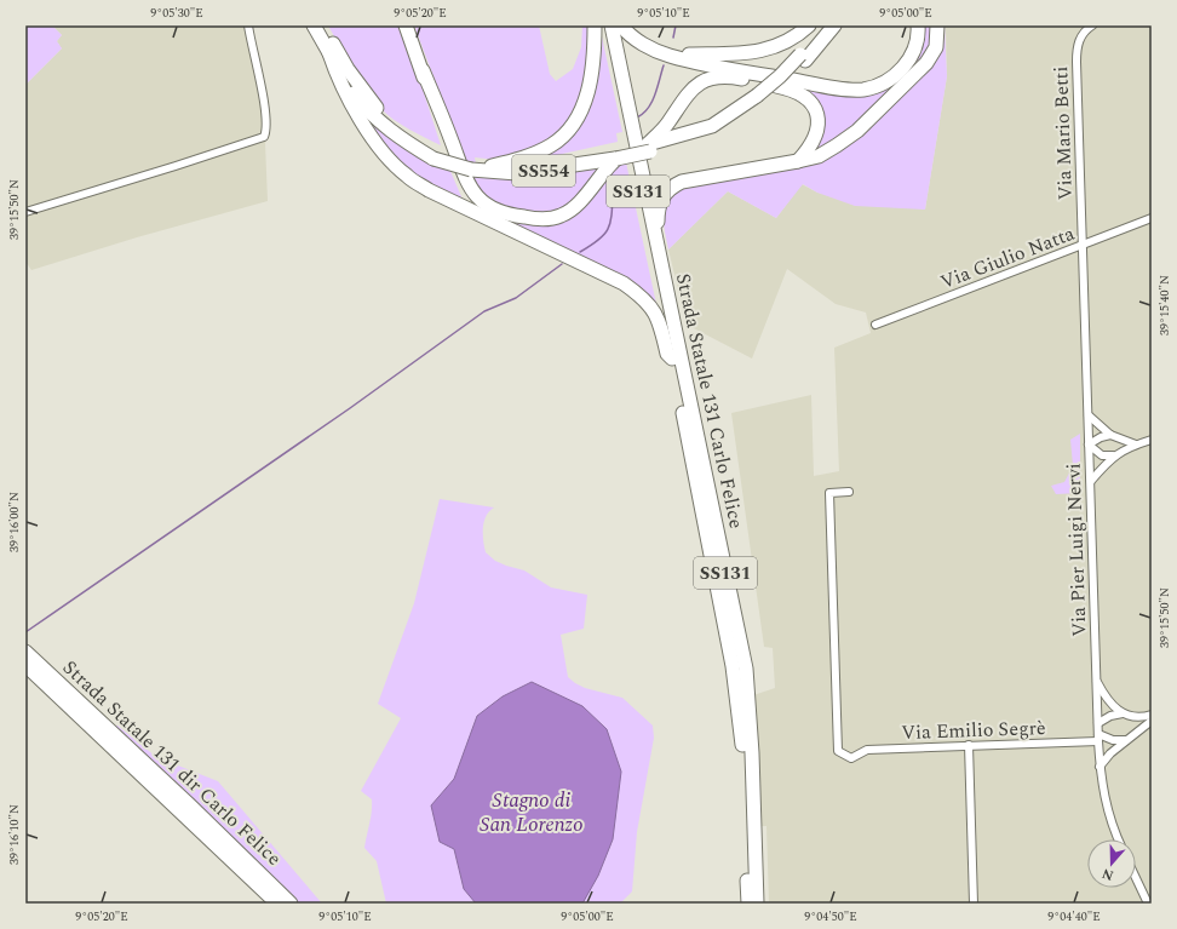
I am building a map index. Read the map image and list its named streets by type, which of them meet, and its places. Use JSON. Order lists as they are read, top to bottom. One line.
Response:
{"streets":{"highway":["SS554","SS131","Strada Statale 131 Carlo Felice","Strada Statale 131 dir Carlo Felice"],"street":["Via Mario Betti","Via Giulio Natta","Via Pier Luigi Nervi","Via Emilio Segrè"]},"crossings":[["Via Mario Betti","Via Giulio Natta"],["Via Mario Betti","Via Pier Luigi Nervi"],["Via Giulio Natta","Via Pier Luigi Nervi"],["Via Pier Luigi Nervi","Via Emilio Segrè"]],"water":["Stagno di San Lorenzo"],"north":"bottom","coordinates":["9°05'30\"E","9°05'20\"E","9°05'10\"E","9°05'00\"E","39°15'50\"N","39°15'40\"N","39°16'00\"N","39°16'10\"N","9°04'50\"E","9°04'40\"E"]}
